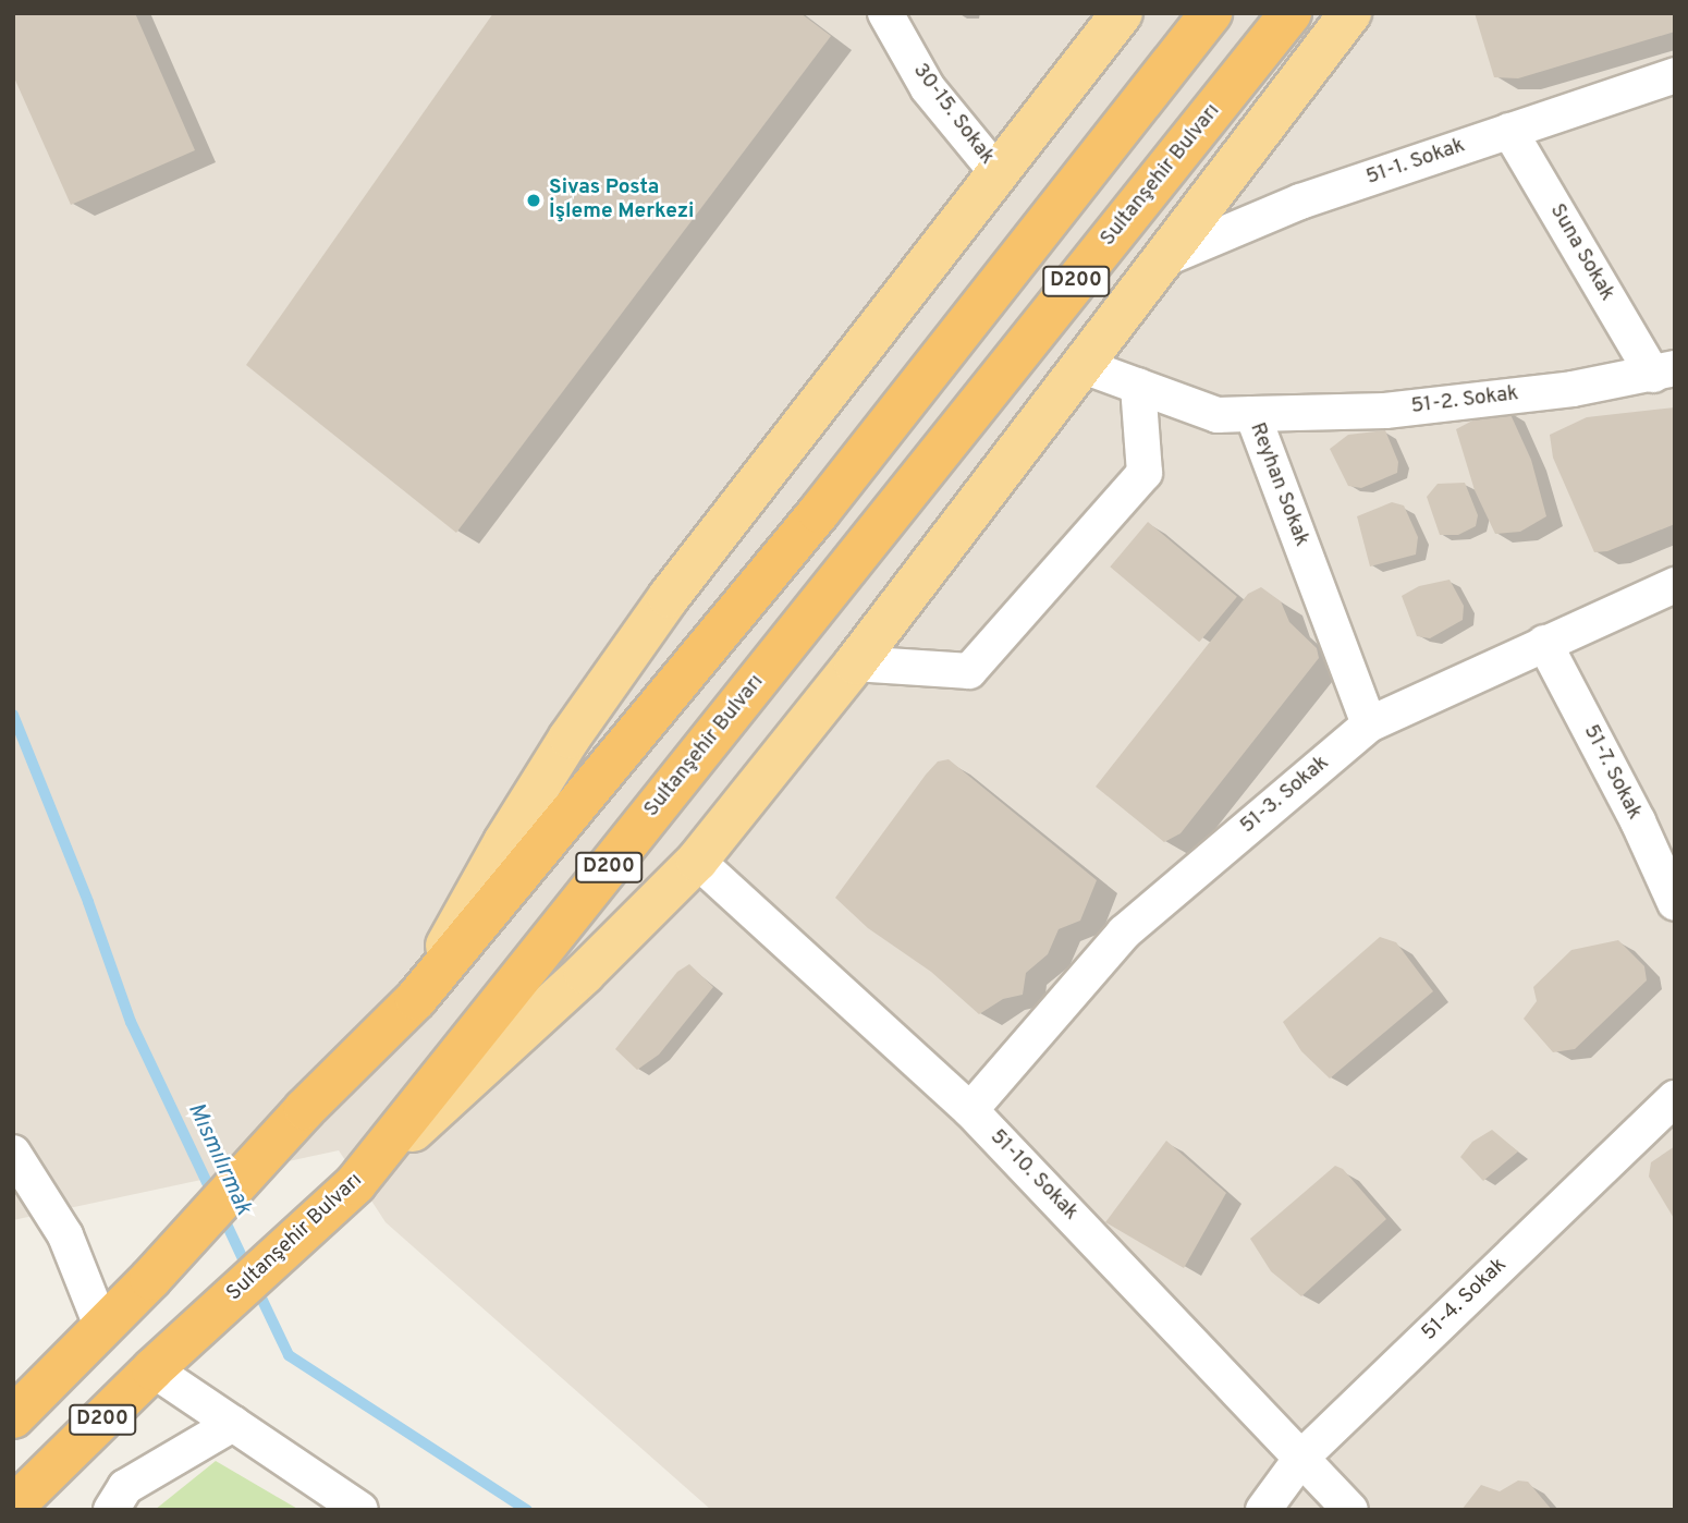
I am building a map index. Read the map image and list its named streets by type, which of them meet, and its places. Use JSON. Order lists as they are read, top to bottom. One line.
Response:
{"streets":{"highway":["Sultanşehir Bulvarı","D200"],"street":["30-15. Sokak","51-1. Sokak","Suna Sokak","51-2. Sokak","Reyhan Sokak","51-7. Sokak","51-3. Sokak","51-10. Sokak","51-4. Sokak"]},"crossings":[["51-1. Sokak","Suna Sokak"],["Suna Sokak","51-2. Sokak"],["51-2. Sokak","Reyhan Sokak"],["Reyhan Sokak","51-3. Sokak"],["51-7. Sokak","51-3. Sokak"],["51-3. Sokak","51-10. Sokak"],["51-10. Sokak","51-4. Sokak"]],"water":["Mısmılırmak"],"places":["Sivas Posta İşleme Merkezi"]}
